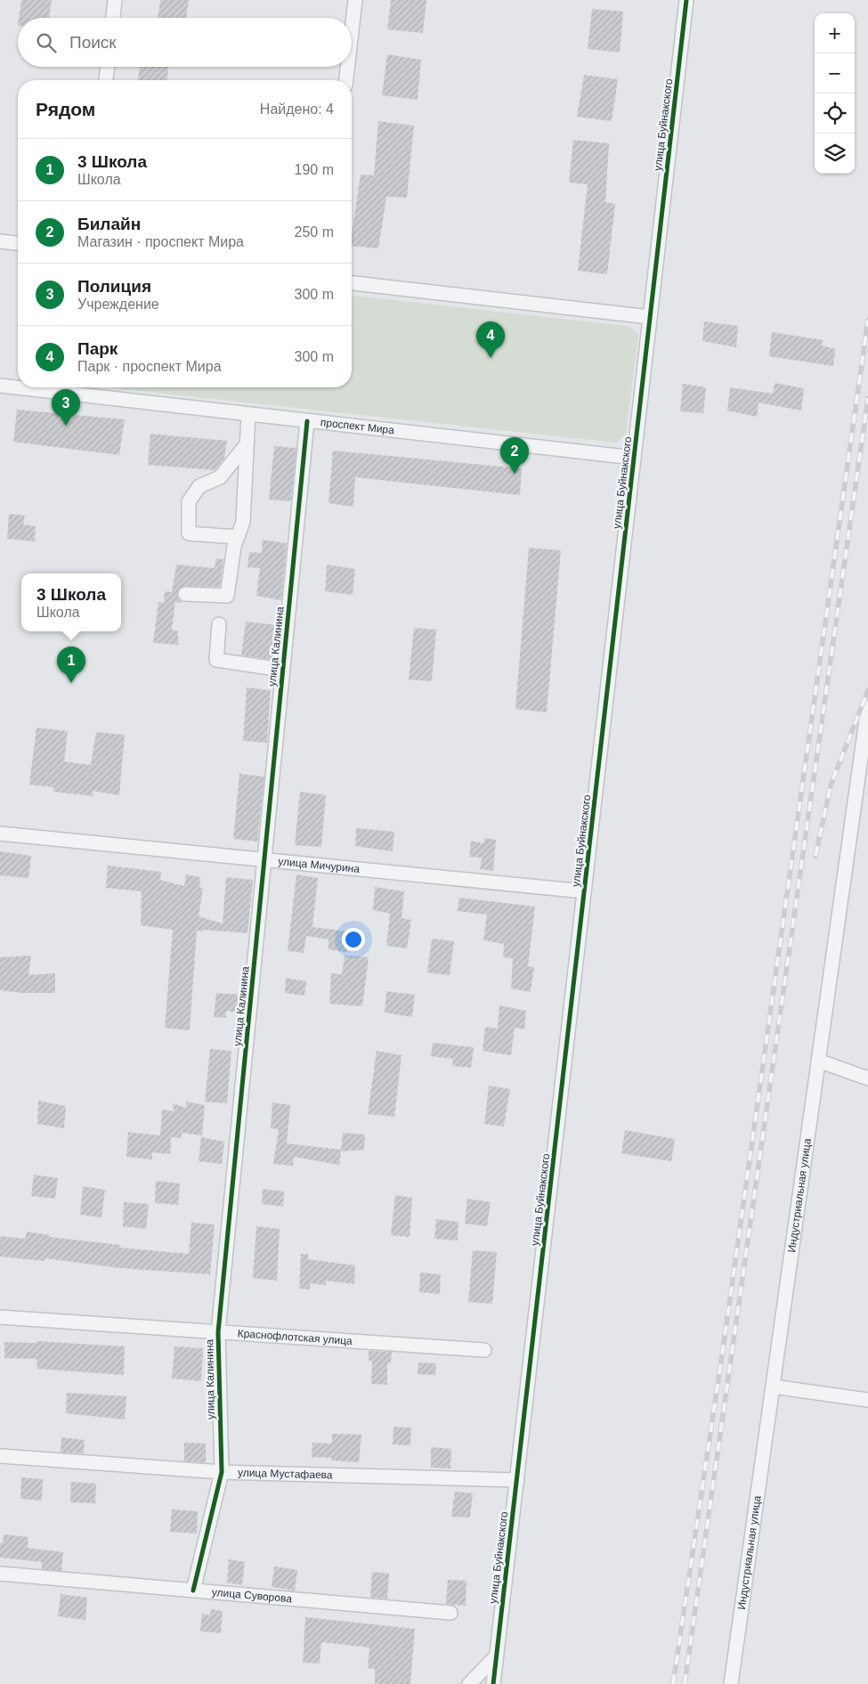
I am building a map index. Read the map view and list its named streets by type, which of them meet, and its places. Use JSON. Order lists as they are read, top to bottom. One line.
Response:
{"streets":{"street":["улица Буйнакского","проспект Мира","улица Калинина","улица Мичурина","Индустриальная улица","Краснофлотская улица","улица Мустафаева","улица Суворова"]},"crossings":[["улица Буйнакского","проспект Мира"],["улица Буйнакского","улица Мичурина"],["улица Буйнакского","улица Мустафаева"],["проспект Мира","улица Калинина"],["улица Калинина","улица Мичурина"],["улица Калинина","Краснофлотская улица"],["улица Калинина","улица Мустафаева"],["улица Калинина","улица Суворова"]],"page":{"map_buttons":["+","−"],"search":"Поиск","heading":["Рядом","Найдено: 4"],"list":[{"mark":"1","name":"3 Школа","note":"Школа","value":"190 m"},{"mark":"2","name":"Билайн","note":"Магазин · проспект Мира","value":"250 m"},{"mark":"3","name":"Полиция","note":"Учреждение","value":"300 m"},{"mark":"4","name":"Парк","note":"Парк · проспект Мира","value":"300 m"}],"pins":["4","3","2","1"],"popup":["3 Школа","Школа"]}}
